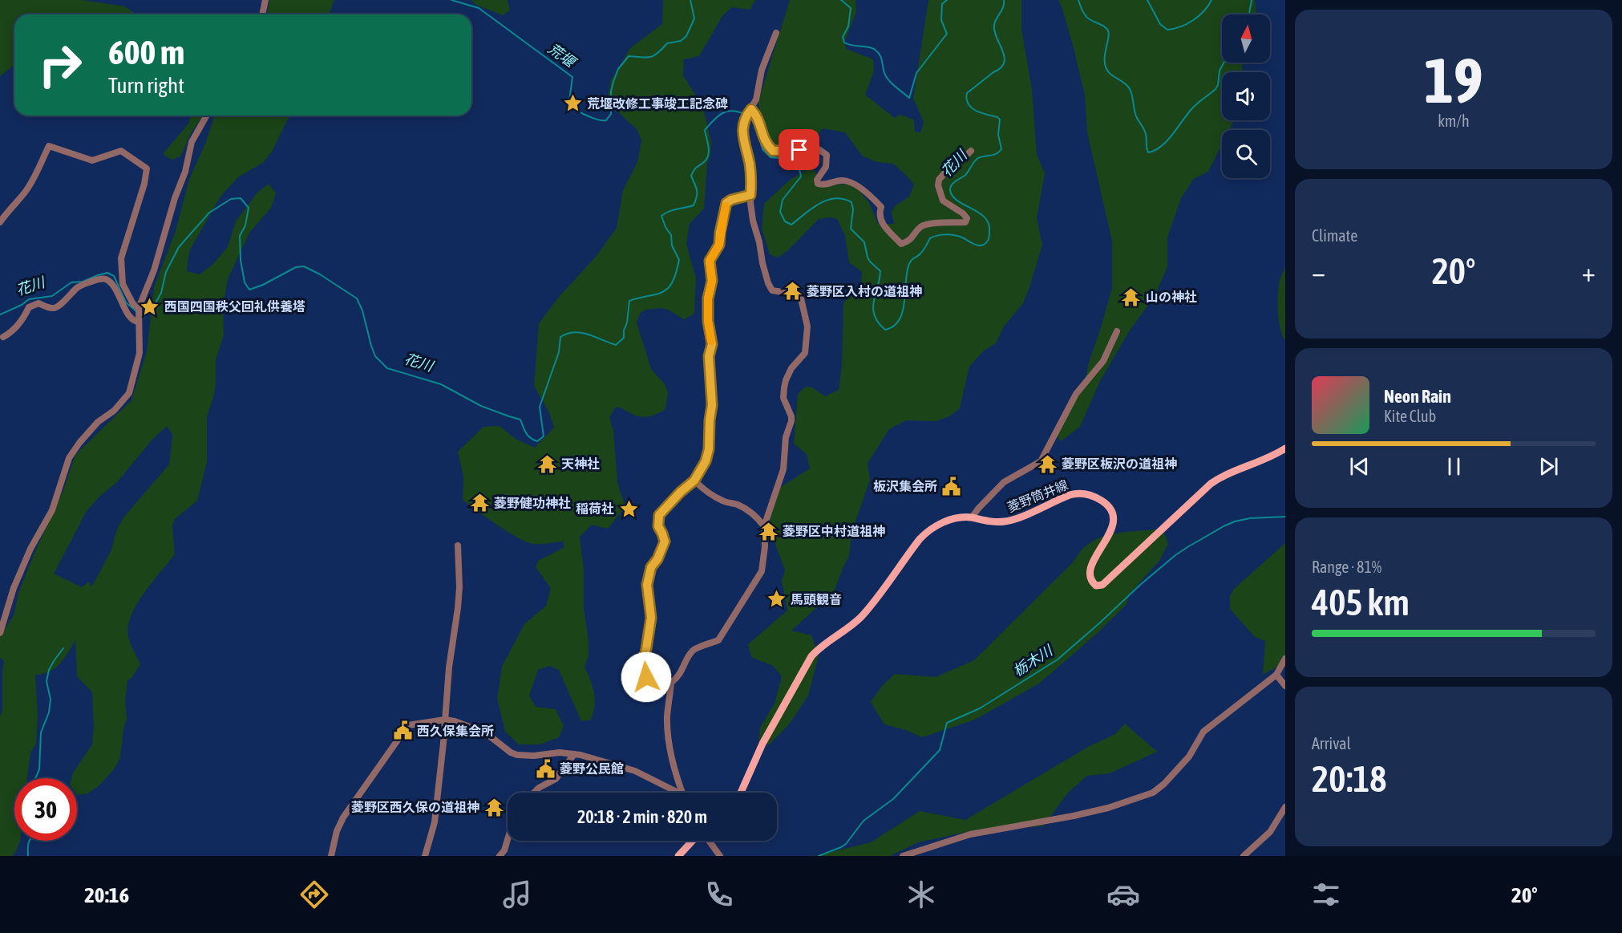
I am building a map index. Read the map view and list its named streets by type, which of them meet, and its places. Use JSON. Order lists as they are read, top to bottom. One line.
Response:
{"streets":{"main road":["菱野筒井線"]},"water":["荒堰","花川","栃木川"],"places":{"place":["荒堰改修工事竣工記念碑","西国四国秩父回礼供養塔","稲荷社","馬頭観音"],"temple":["菱野区入村の道祖神","山の神社","天神社","菱野区板沢の道祖神","菱野健功神社","菱野区中村道祖神","菱野区西久保の道祖神"],"public building":["板沢集会所","西久保集会所","菱野公民館"]},"north":"top","page":{"tile":[["19","km/h"],"Climate",["Range · 81%","405 km"],["Arrival","20:18"]],"turn":["600 m","Turn right"],"heat":["−","20°","+"],"song":["Neon Rain","Kite Club"],"limit":"30","trip":"20:18 · 2 min · 820 m","tabs":["20:16","20°"]}}
